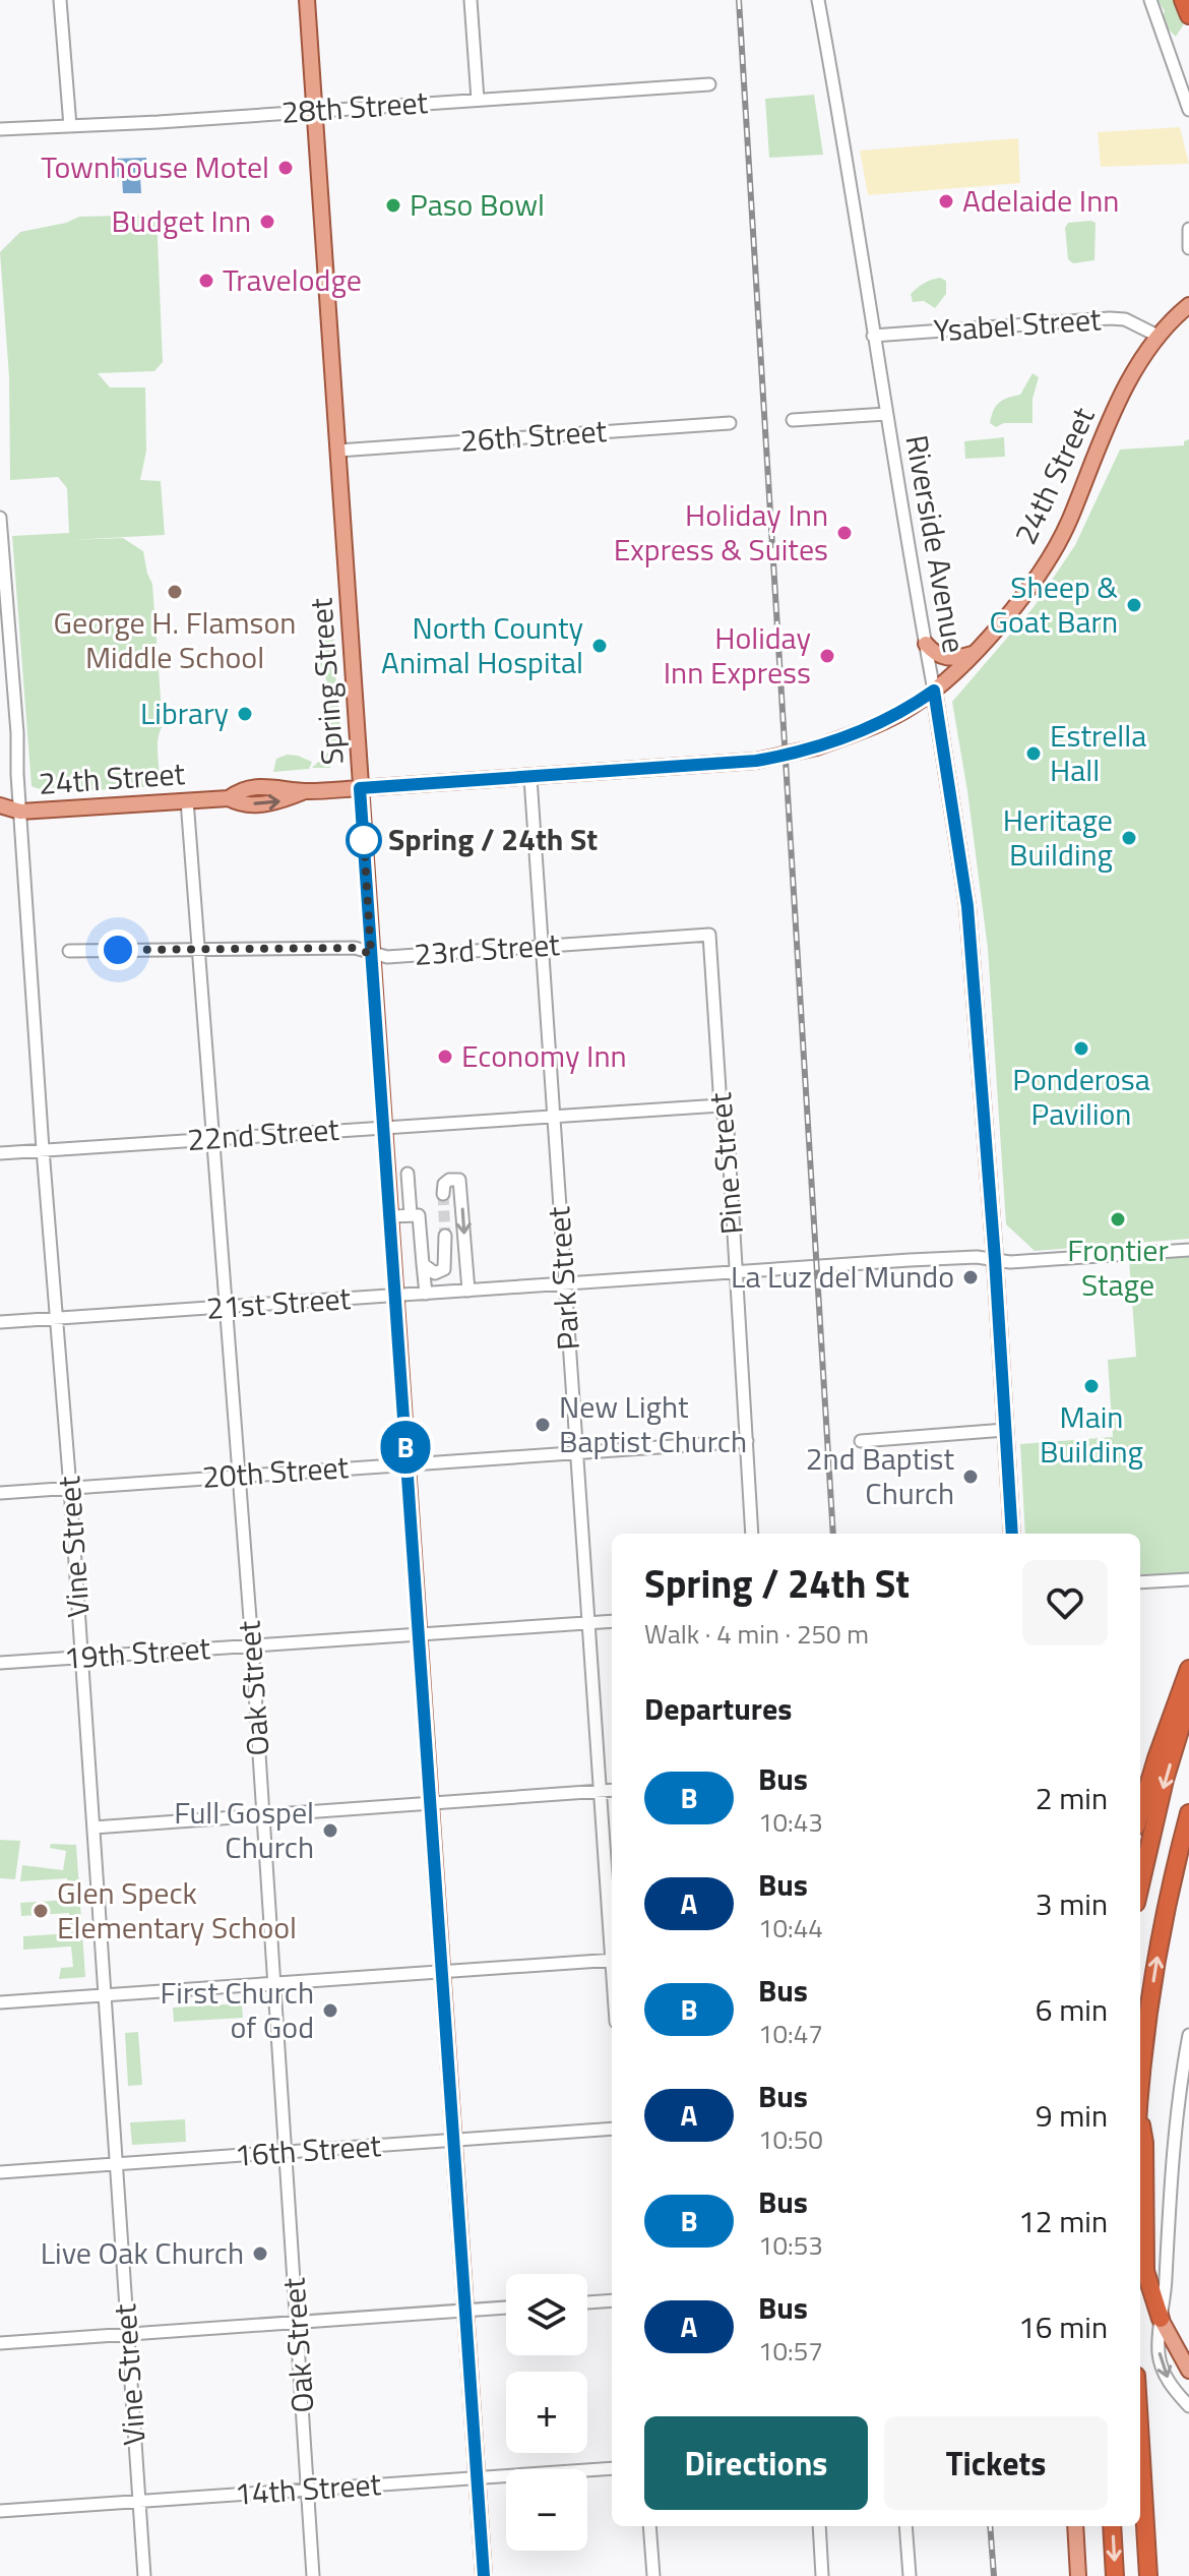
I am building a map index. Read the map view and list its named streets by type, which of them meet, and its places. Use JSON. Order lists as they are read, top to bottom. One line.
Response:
{"streets":{"main road":["24th Street","Riverside Avenue","Spring Street"],"street":["28th Street","Ysabel Street","26th Street","23rd Street","22nd Street","Pine Street","Park Street","21st Street","20th Street","Vine Street","19th Street","Oak Street","16th Street","14th Street"]},"crossings":[["28th Street","Spring Street"],["Ysabel Street","24th Street"],["Ysabel Street","Riverside Avenue"],["26th Street","Spring Street"],["24th Street","Riverside Avenue"],["24th Street","Spring Street"],["24th Street","Park Street"],["24th Street","Vine Street"],["24th Street","Oak Street"],["Riverside Avenue","21st Street"],["Spring Street","23rd Street"],["Spring Street","22nd Street"],["Spring Street","21st Street"],["Spring Street","20th Street"],["Spring Street","19th Street"],["Spring Street","16th Street"],["Spring Street","14th Street"],["23rd Street","Pine Street"],["23rd Street","Park Street"],["23rd Street","Oak Street"],["22nd Street","Pine Street"],["22nd Street","Park Street"],["22nd Street","Vine Street"],["22nd Street","Oak Street"],["Pine Street","21st Street"],["Pine Street","20th Street"],["Park Street","21st Street"],["Park Street","20th Street"],["Park Street","19th Street"],["21st Street","Vine Street"],["21st Street","Oak Street"],["20th Street","Vine Street"],["20th Street","Oak Street"],["Vine Street","19th Street"],["Vine Street","16th Street"],["Vine Street","14th Street"],["19th Street","Oak Street"],["Oak Street","16th Street"],["Oak Street","14th Street"]],"places":["Townhouse Motel","Adelaide Inn","Paso Bowl","Budget Inn","Travelodge","Holiday Inn Express & Suites","George H. Flamson Middle School","Sheep & Goat Barn","North County Animal Hospital","Holiday Inn Express","Library","Estrella Hall","Heritage Building","Spring / 24th St","Ponderosa Pavilion","Economy Inn","Frontier Stage","La Luz del Mundo","Main Building","New Light Baptist Church","2nd Baptist Church","Full Gospel Church","Glen Speck Elementary School","First Church of God","Live Oak Church"],"lines":["bus line B"],"page":{"on_map":"B","heading":[["Spring / 24th St","Walk · 4 min · 250 m"],"Departures"],"list":[{"mark":"B","name":"Bus","note":"10:43","value":"2 min"},{"mark":"A","name":"Bus","note":"10:44","value":"3 min"},{"mark":"B","name":"Bus","note":"10:47","value":"6 min"},{"mark":"A","name":"Bus","note":"10:50","value":"9 min"},{"mark":"B","name":"Bus","note":"10:53","value":"12 min"},{"mark":"A","name":"Bus","note":"10:57","value":"16 min"}],"map_buttons":["+","−"],"buttons":["Directions","Tickets"]}}
